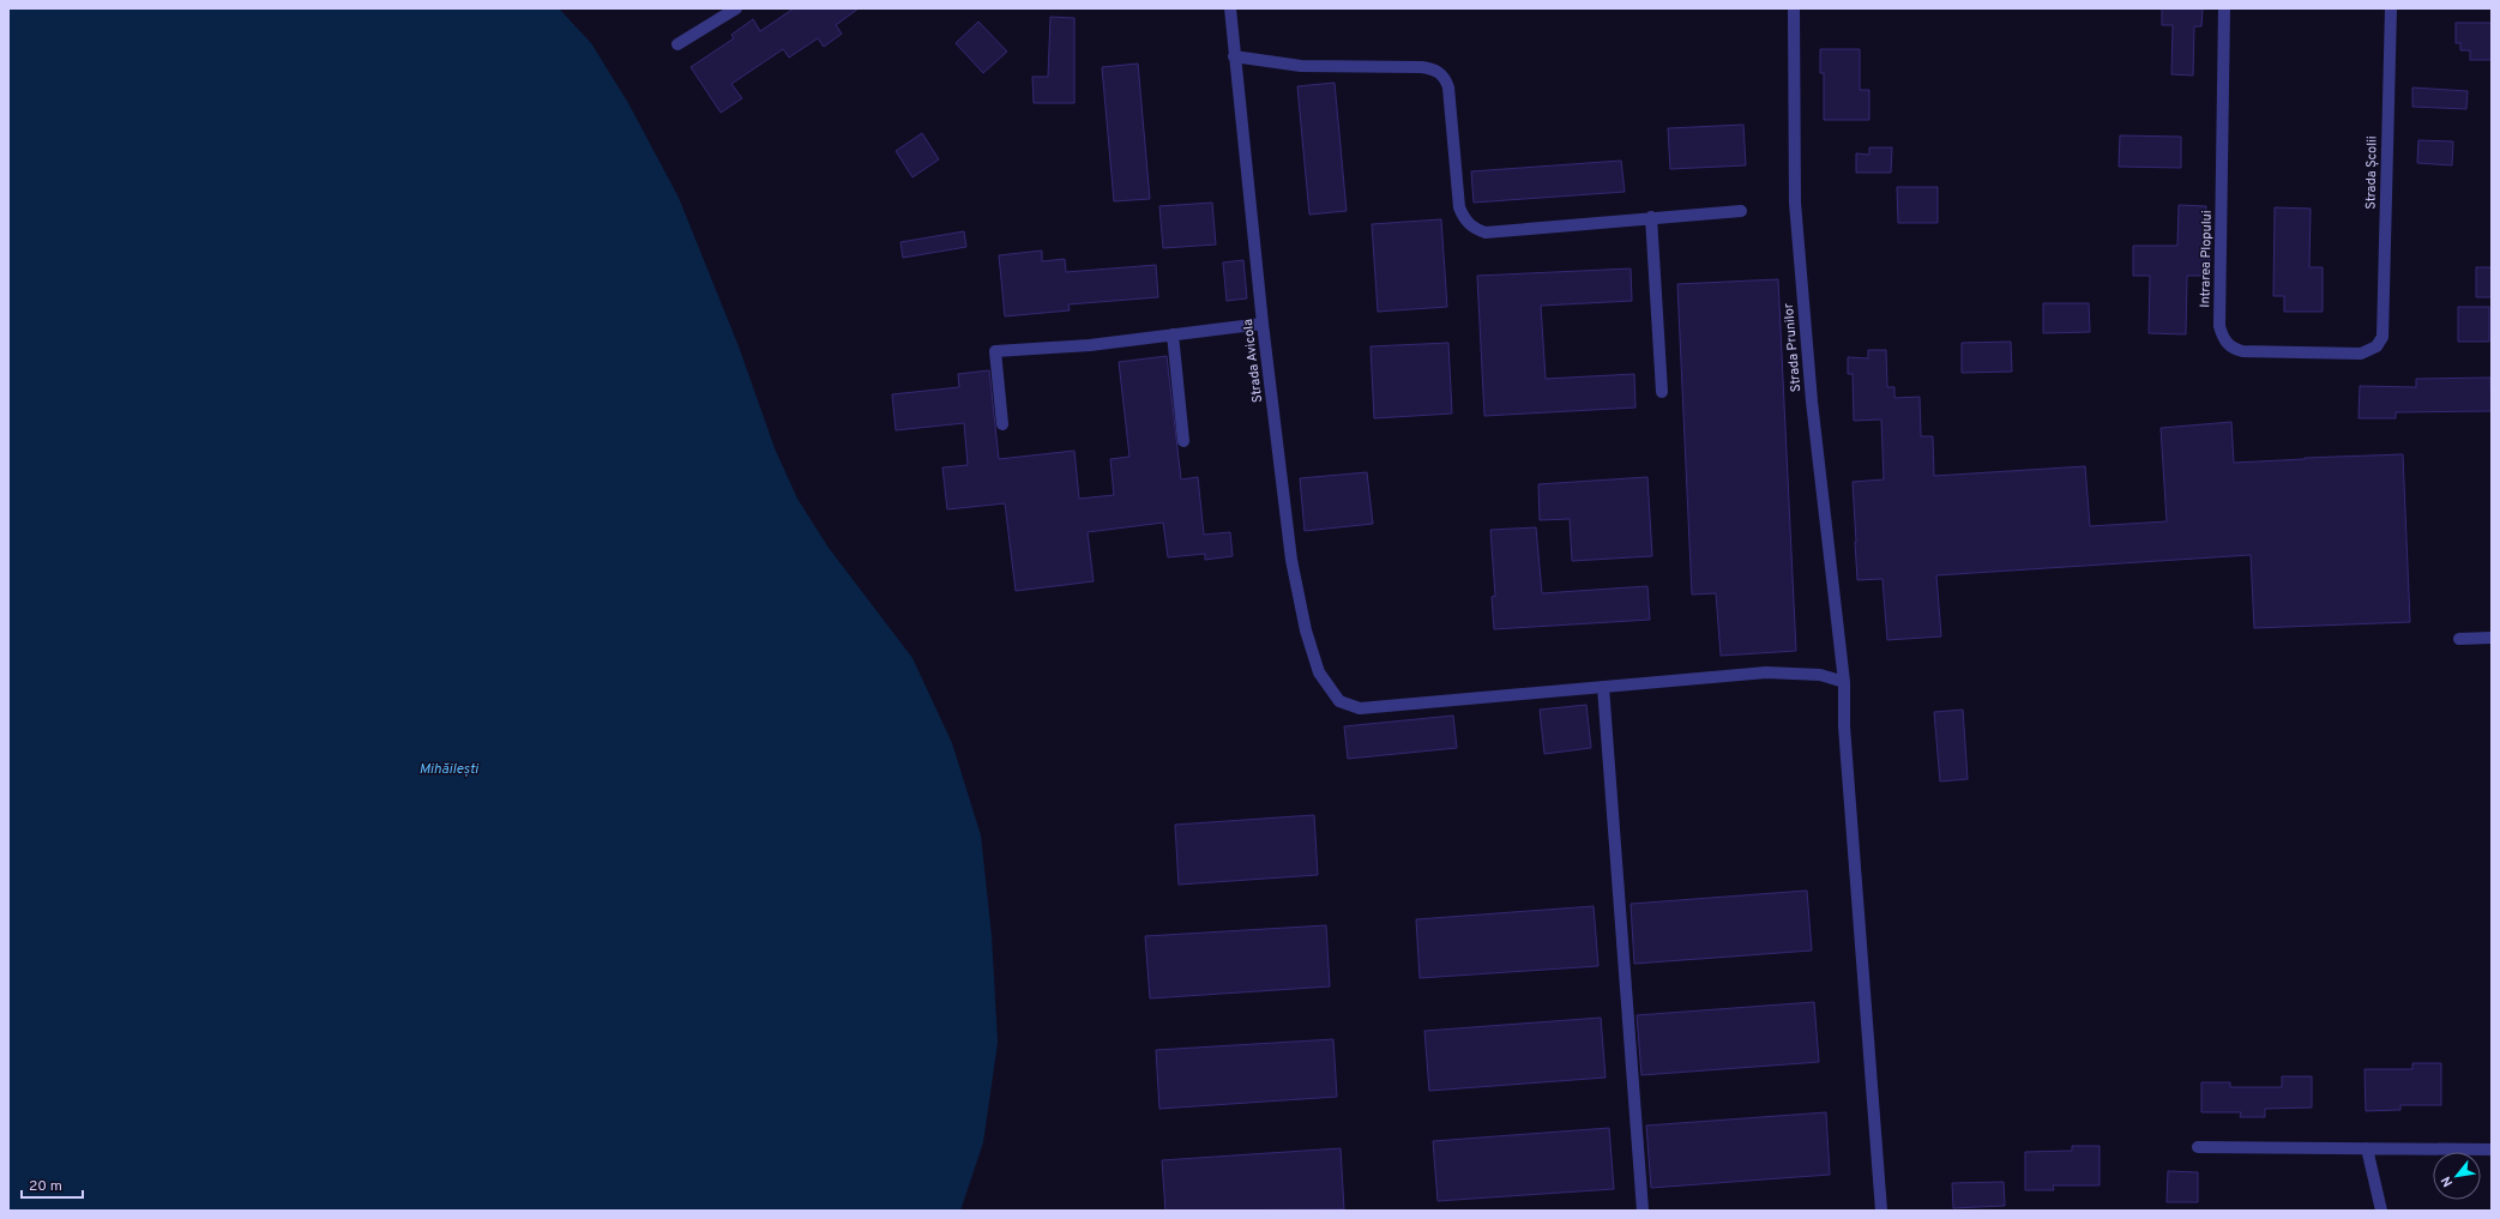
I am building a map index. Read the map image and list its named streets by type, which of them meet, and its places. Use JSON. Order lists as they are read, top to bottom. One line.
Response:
{"streets":{"street":["Strada Școlii","Intrarea Plopului","Strada Prunilor","Strada Avicola"]},"crossings":[["Strada Școlii","Intrarea Plopului"]],"water":["Mihăilești"],"scale_bar":"20 m","north":"bottom left"}
